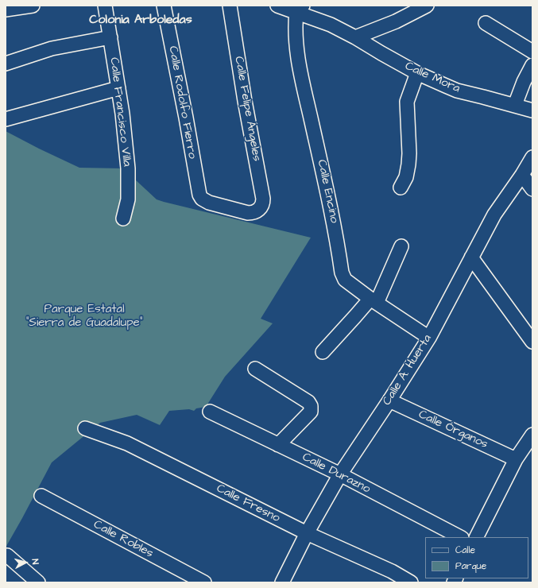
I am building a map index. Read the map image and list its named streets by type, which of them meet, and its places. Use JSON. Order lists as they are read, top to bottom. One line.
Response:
{"streets":{"street":["Calle Mora","Calle Rodolfo Fierro","Calle Felipe Ángeles","Calle Francisco Villa","Calle Encino","Calle A. Huerta","Calle Órganos","Calle Durazno","Calle Fresno","Calle Robles"]},"crossings":[["Calle Mora","Calle Encino"],["Calle Rodolfo Fierro","Calle Felipe Ángeles"],["Calle Encino","Calle A. Huerta"],["Calle A. Huerta","Calle Órganos"],["Calle A. Huerta","Calle Durazno"],["Calle A. Huerta","Calle Fresno"]],"districts":["Colonia Arboledas"],"parks":["Parque Estatal \"Sierra de Guadalupe\""],"legend":["Calle","Parque"],"north":"right"}
